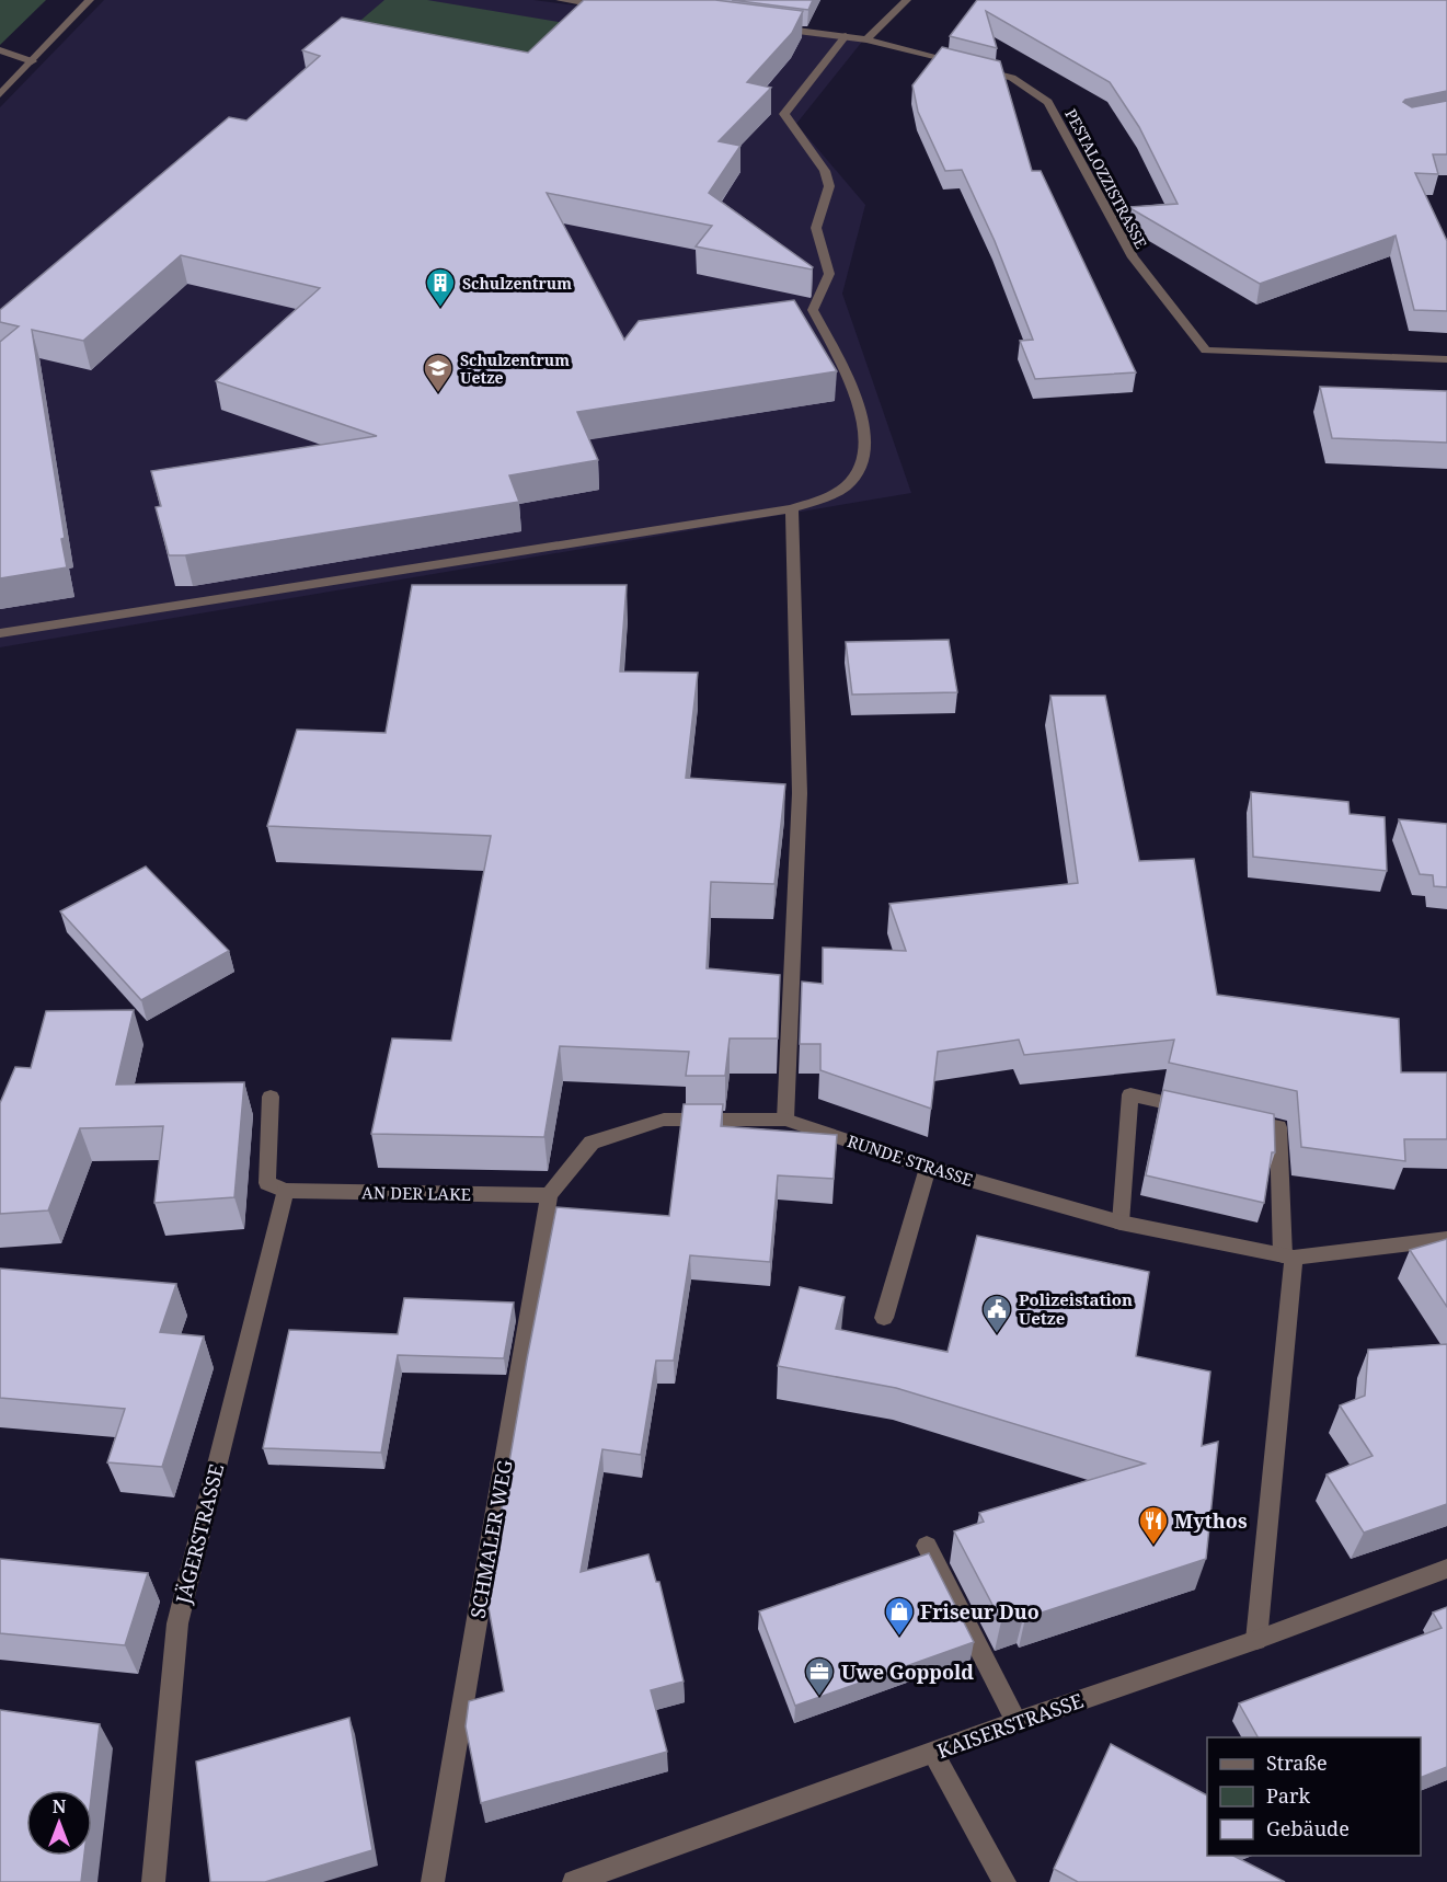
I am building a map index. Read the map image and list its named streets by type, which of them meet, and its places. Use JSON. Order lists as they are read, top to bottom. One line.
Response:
{"streets":{"street":["PESTALOZZISTRASSE","RUNDE STRASSE","AN DER LAKE","JÄGERSTRASSE","SCHMALER WEG","KAISERSTRASSE"]},"crossings":[["RUNDE STRASSE","AN DER LAKE"],["RUNDE STRASSE","SCHMALER WEG"],["AN DER LAKE","JÄGERSTRASSE"],["AN DER LAKE","SCHMALER WEG"]],"places":{"building":["Schulzentrum"],"school or university":["Schulzentrum Uetze"],"public building":["Polizeistation Uetze"],"restaurant":["Mythos"],"shop":["Friseur Duo"],"office":["Uwe Goppold"]},"legend":["Straße","Park","Gebäude"],"north":"top"}
